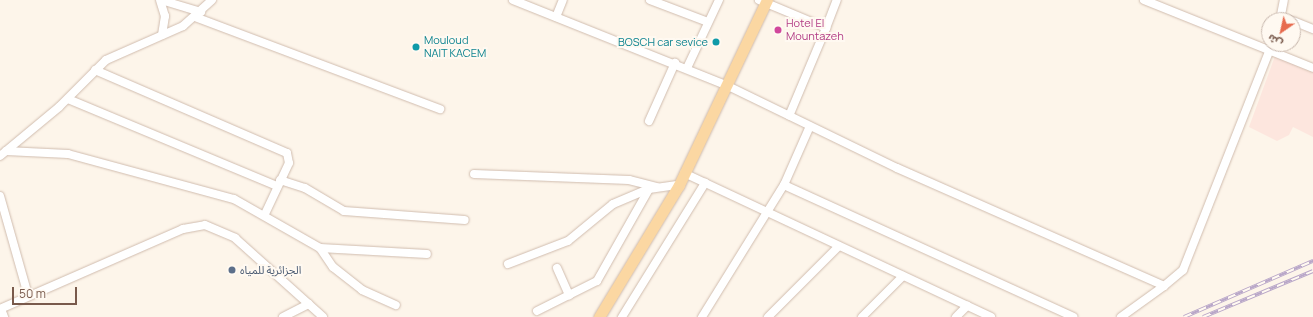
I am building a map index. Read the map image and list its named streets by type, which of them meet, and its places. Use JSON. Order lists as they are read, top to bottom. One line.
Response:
{"places":["Hotel El Mountazeh","BOSCH car sevice","Mouloud NAIT KACEM","الجزائرية للمياه"],"scale_bar":"50 m","north":"bottom left"}
